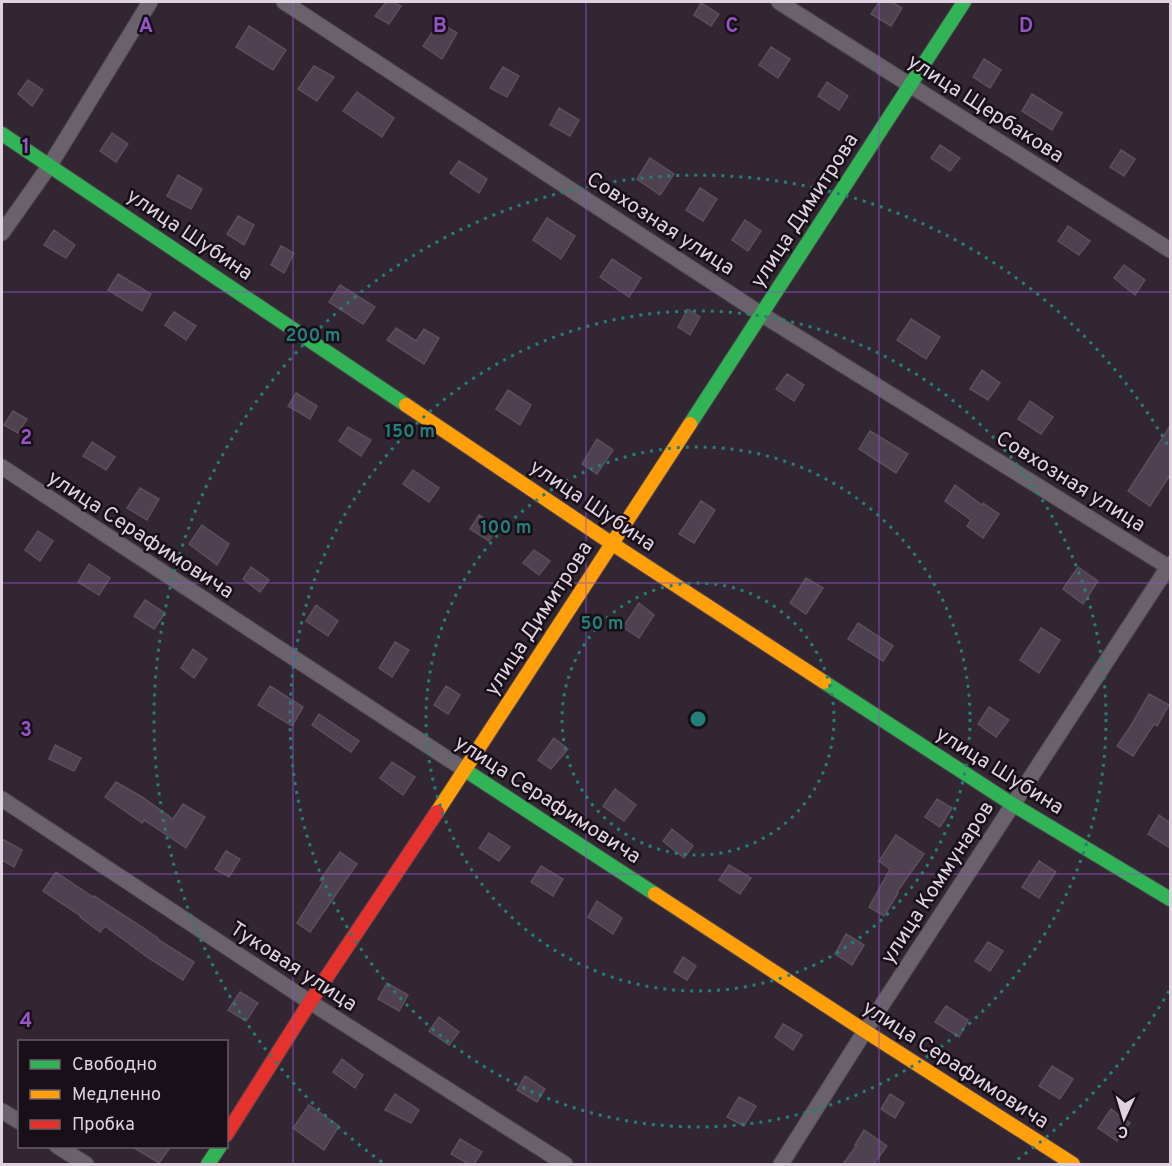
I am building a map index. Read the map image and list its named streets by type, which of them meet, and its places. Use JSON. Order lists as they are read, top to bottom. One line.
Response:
{"streets":{"street":["улица Щербакова","улица Димитрова","Совхозная улица","улица Шубина","улица Серафимовича","улица Коммунаров","Туковая улица"]},"crossings":[["улица Щербакова","улица Димитрова"],["улица Димитрова","Совхозная улица"],["улица Димитрова","улица Шубина"],["улица Димитрова","улица Серафимовича"],["улица Димитрова","Туковая улица"],["Совхозная улица","улица Коммунаров"],["улица Шубина","улица Коммунаров"],["улица Серафимовича","улица Коммунаров"]],"legend":["Свободно","Медленно","Пробка"],"north":"bottom","grid":{"columns":["A","B","C","D"],"rows":["1","2","3","4"]},"rings":["200 m","150 m","100 m","50 m"]}
